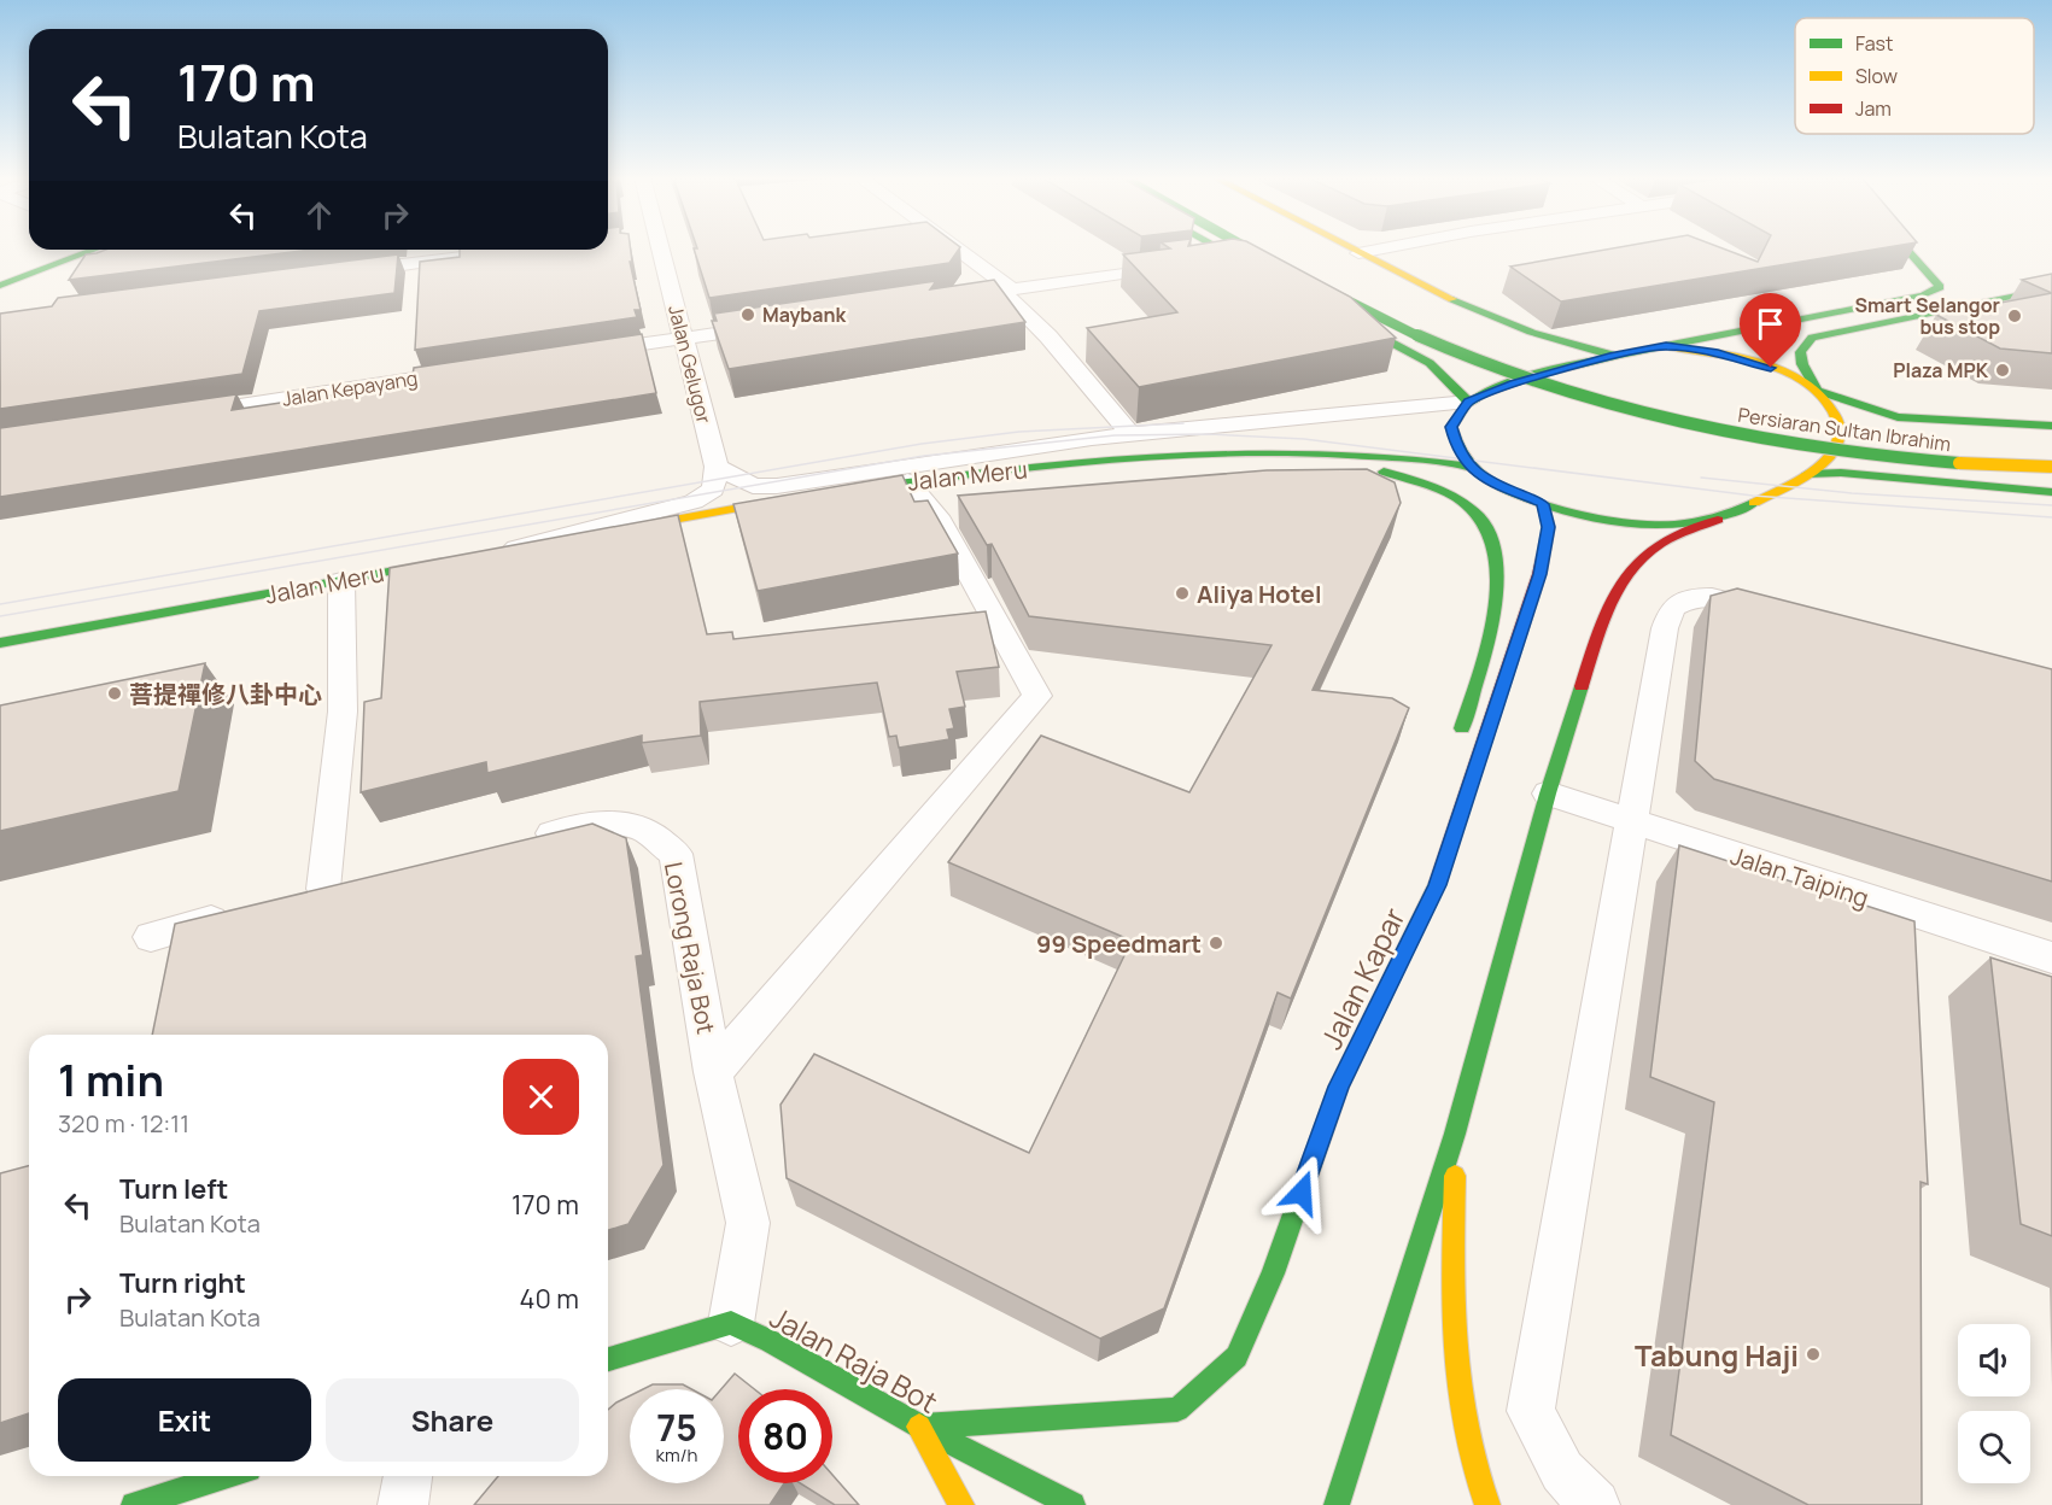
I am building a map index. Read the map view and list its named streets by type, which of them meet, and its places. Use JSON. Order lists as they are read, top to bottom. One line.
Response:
{"streets":{"main road":["Persiaran Sultan Ibrahim","Jalan Meru","Jalan Kapar","Jalan Raja Bot"],"street":["Jalan Gelugor","Jalan Kepayang","Jalan Taiping","Lorong Raja Bot"]},"crossings":[["Jalan Gelugor","Jalan Meru"],["Lorong Raja Bot","Jalan Raja Bot"],["Jalan Kapar","Jalan Raja Bot"]],"places":["Maybank","Smart Selangor bus stop","Plaza MPK","Aliya Hotel","菩提禪修八卦中心","99 Speedmart","Tabung Haji"],"legend":["Fast","Slow","Jam"],"page":{"turn":["170 m","Bulatan Kota"],"heading":["1 min","320 m · 12:11"],"list":[{"name":"Turn left","note":"Bulatan Kota","value":"170 m"},{"name":"Turn right","note":"Bulatan Kota","value":"40 m"}],"buttons":["Exit","Share"],"speed":"75 km/h","limit":"80"}}
